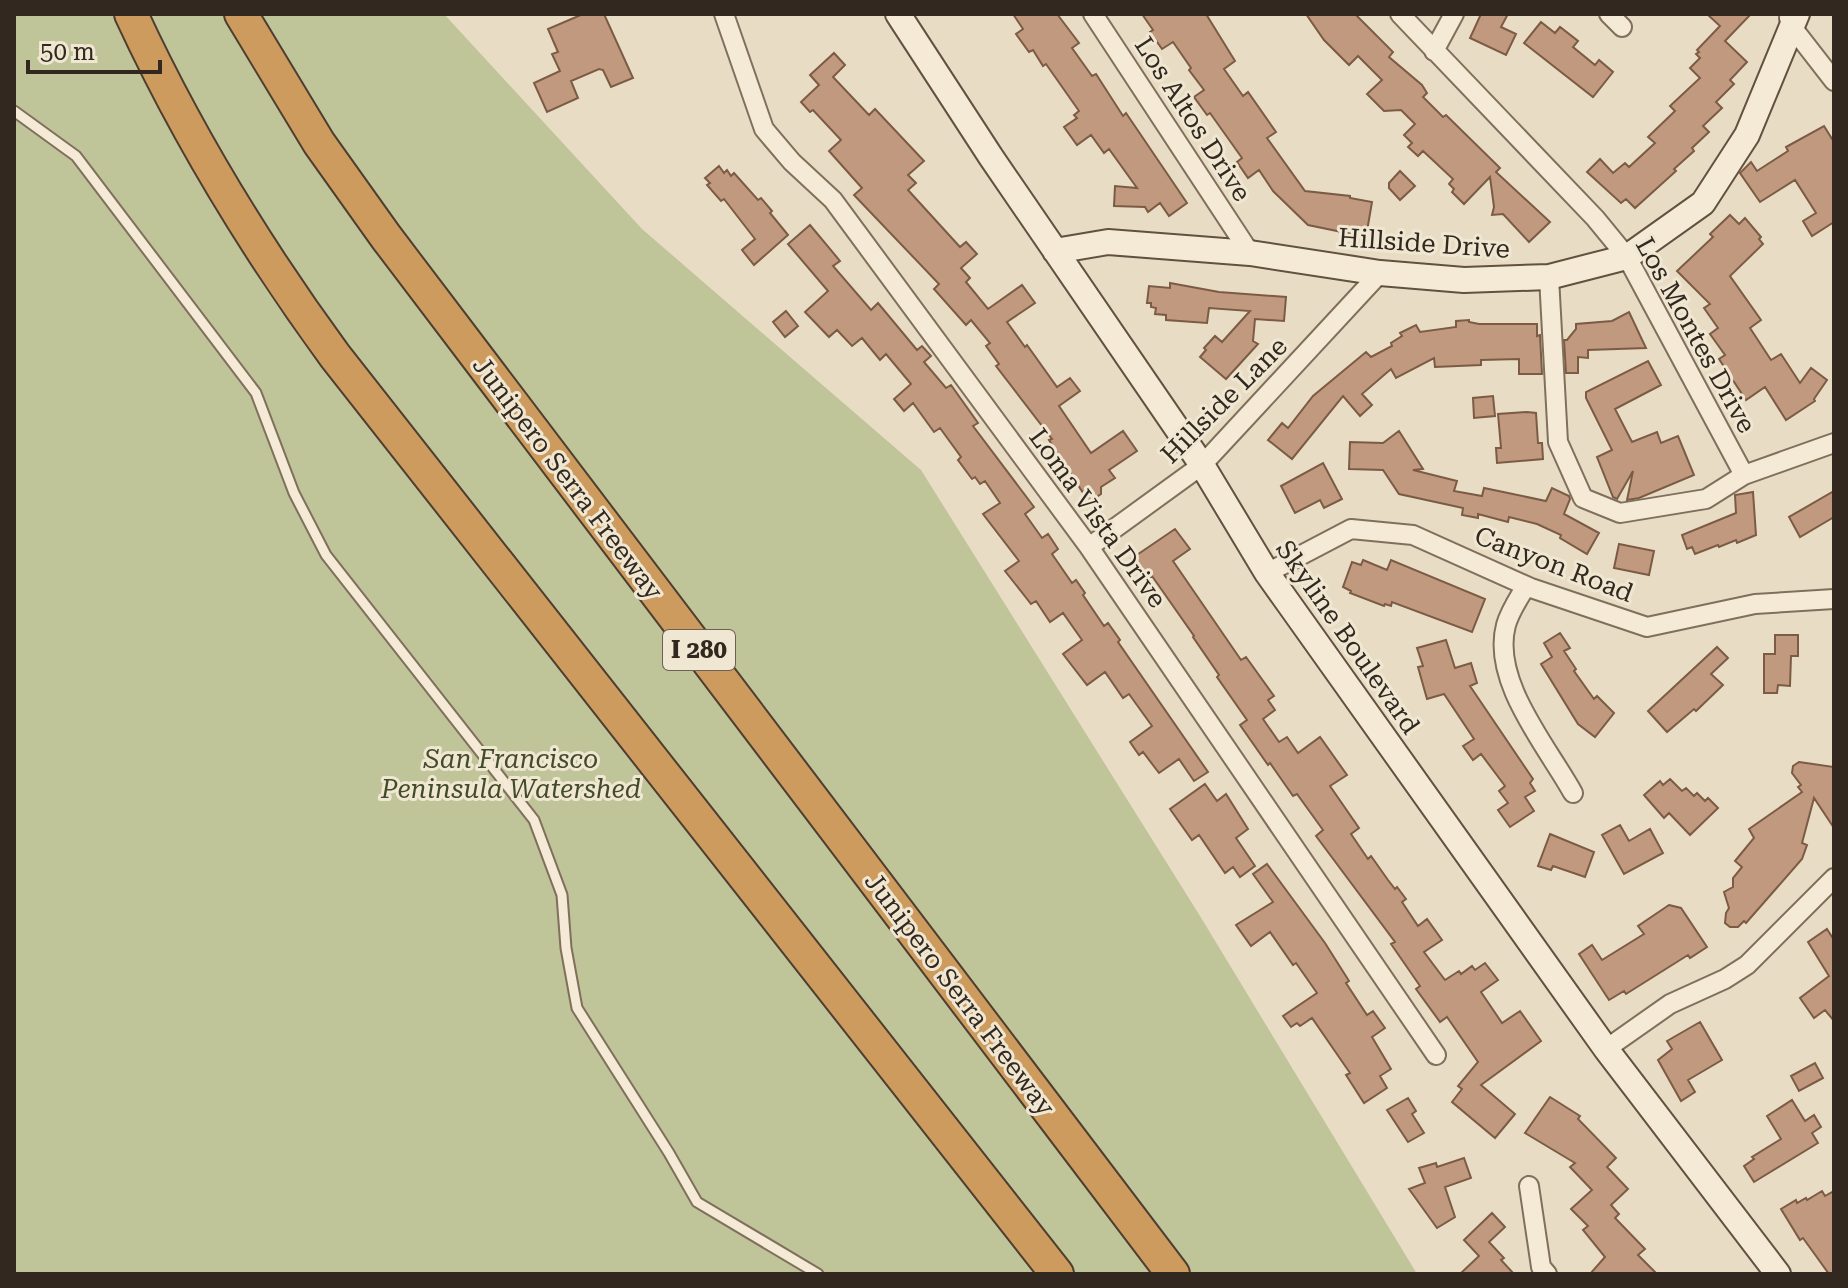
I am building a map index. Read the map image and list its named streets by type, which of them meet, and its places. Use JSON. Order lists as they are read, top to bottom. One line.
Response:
{"streets":{"highway":["Junipero Serra Freeway","I 280"],"main road":["Hillside Drive","Skyline Boulevard"],"street":["Los Altos Drive","Los Montes Drive","Hillside Lane","Loma Vista Drive","Canyon Road"]},"crossings":[["Los Altos Drive","Hillside Drive"],["Hillside Drive","Los Montes Drive"],["Hillside Drive","Hillside Lane"],["Hillside Drive","Skyline Boulevard"],["Hillside Lane","Loma Vista Drive"],["Hillside Lane","Skyline Boulevard"],["Canyon Road","Skyline Boulevard"]],"parks":["San Francisco Peninsula Watershed"],"scale_bar":"50 m"}
